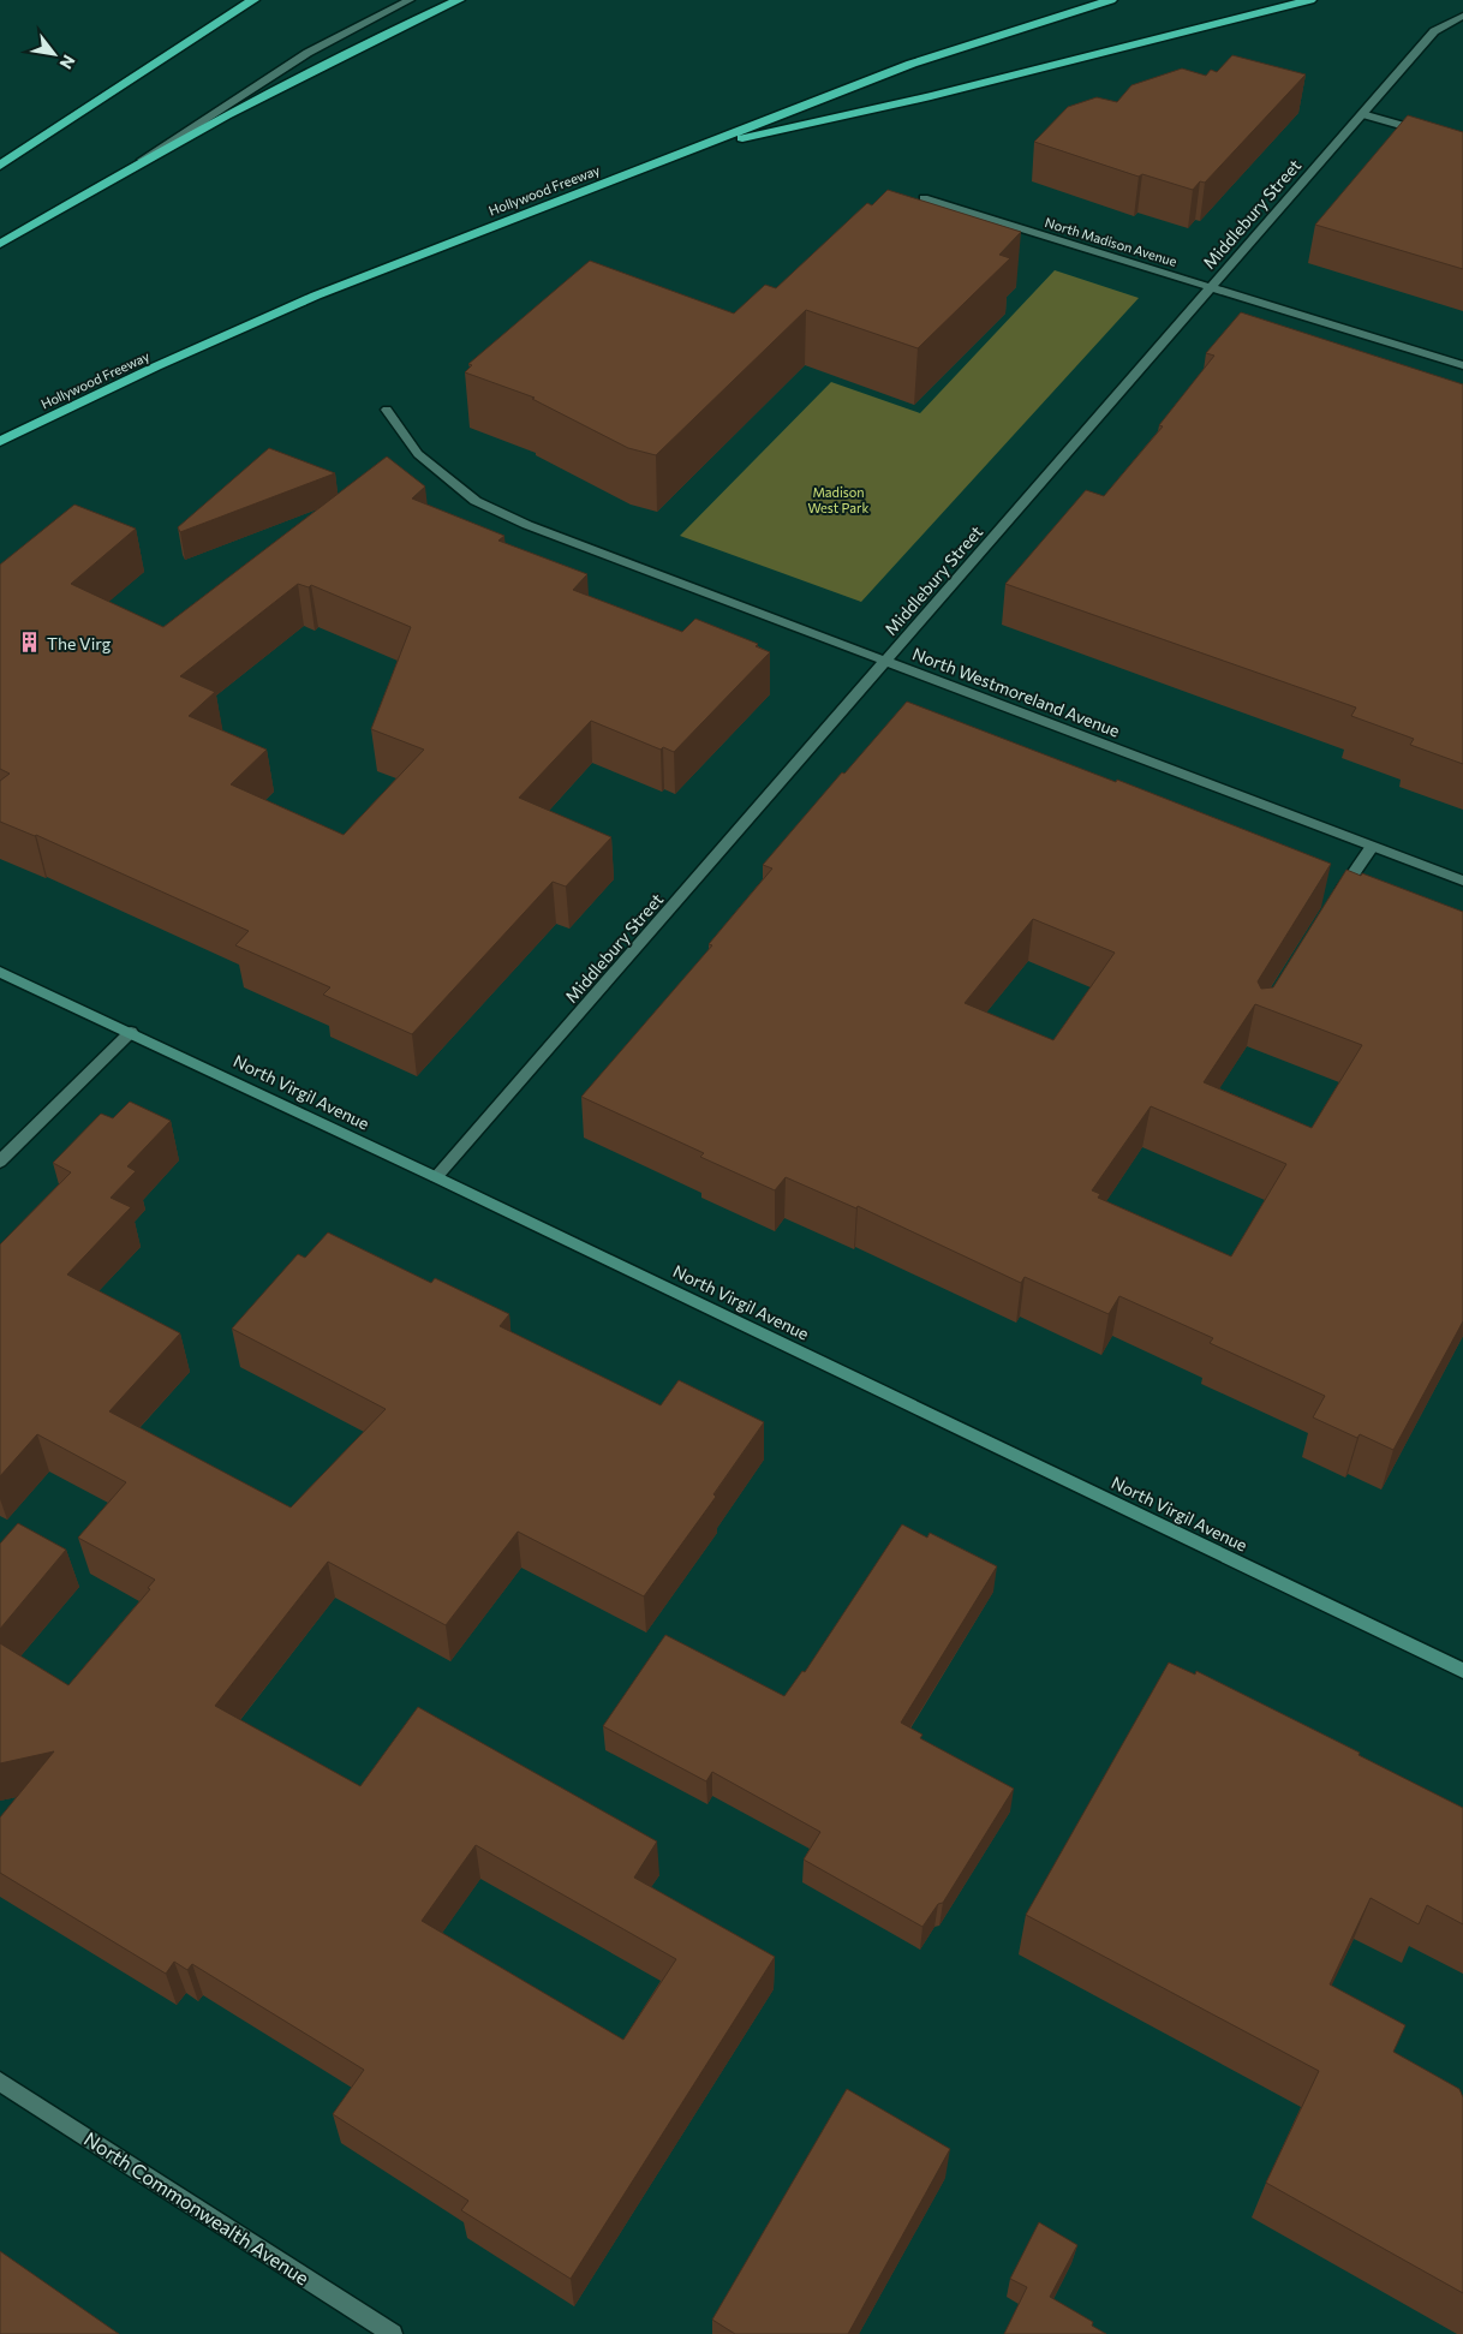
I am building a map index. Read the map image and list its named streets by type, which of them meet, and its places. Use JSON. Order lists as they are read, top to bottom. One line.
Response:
{"streets":{"highway":["Hollywood Freeway"],"main road":["North Virgil Avenue"],"street":["Middlebury Street","North Madison Avenue","North Westmoreland Avenue","North Commonwealth Avenue"]},"crossings":[["Middlebury Street","North Madison Avenue"],["Middlebury Street","North Westmoreland Avenue"],["Middlebury Street","North Virgil Avenue"]],"parks":["Madison West Park"],"places":{"building":["The Virg"]},"north":"bottom right"}
